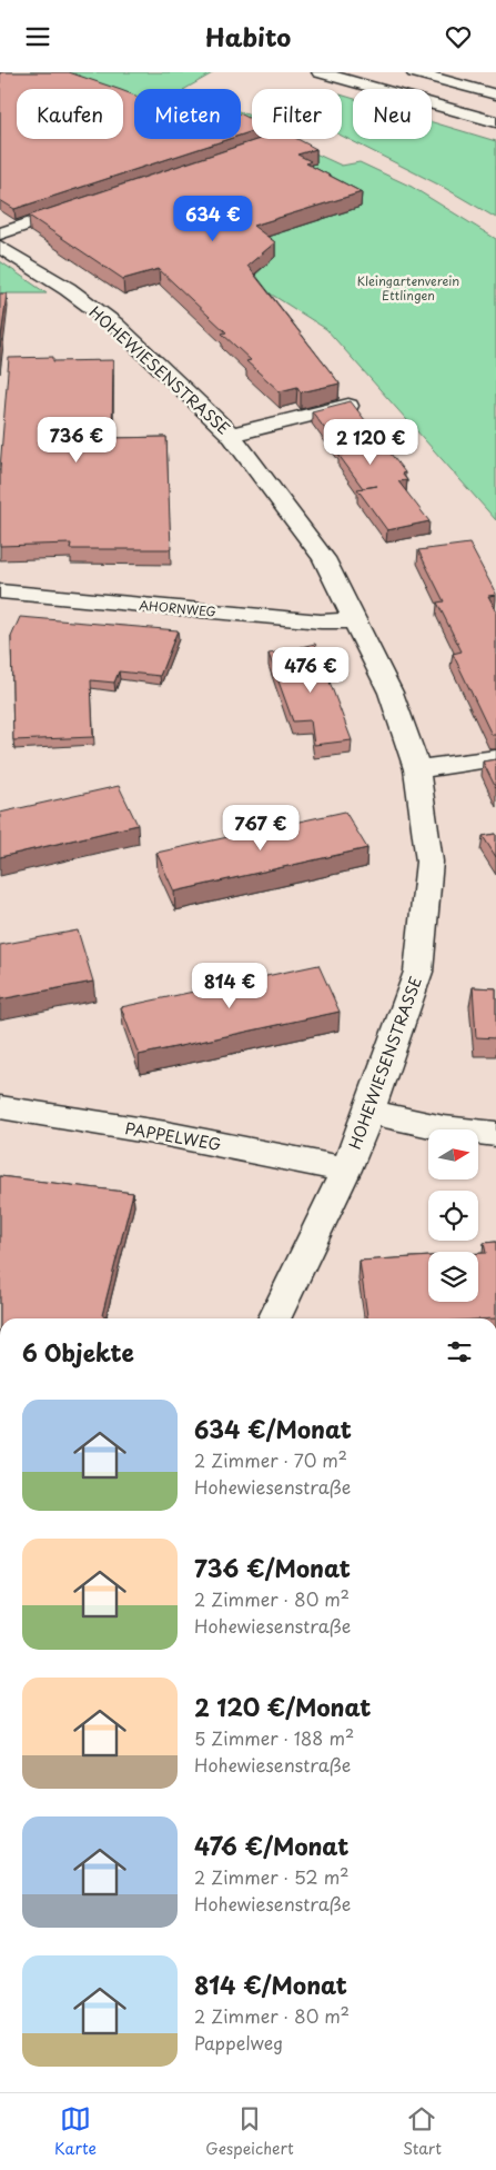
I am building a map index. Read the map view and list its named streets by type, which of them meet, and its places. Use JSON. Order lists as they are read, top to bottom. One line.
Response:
{"streets":{"main road":["HOHEWIESENSTRASSE","AHORNWEG","PAPPELWEG"]},"crossings":[["HOHEWIESENSTRASSE","AHORNWEG"],["HOHEWIESENSTRASSE","PAPPELWEG"]],"parks":["Kleingartenverein Ettlingen"],"north":"right","page":{"header":"Habito","chip":["Kaufen","Mieten","Filter","Neu"],"price":["634 €","736 €","2 120 €","476 €","767 €","814 €"],"heading":"6 Objekte","list":[{"name":"634 €/Monat","note":"2 Zimmer · 70 m² · Hohewiesenstraße"},{"name":"736 €/Monat","note":"2 Zimmer · 80 m² · Hohewiesenstraße"},{"name":"2 120 €/Monat","note":"5 Zimmer · 188 m² · Hohewiesenstraße"},{"name":"476 €/Monat","note":"2 Zimmer · 52 m² · Hohewiesenstraße"},{"name":"814 €/Monat","note":"2 Zimmer · 80 m² · Pappelweg"}],"tabs":["Karte","Gespeichert","Start"]}}
